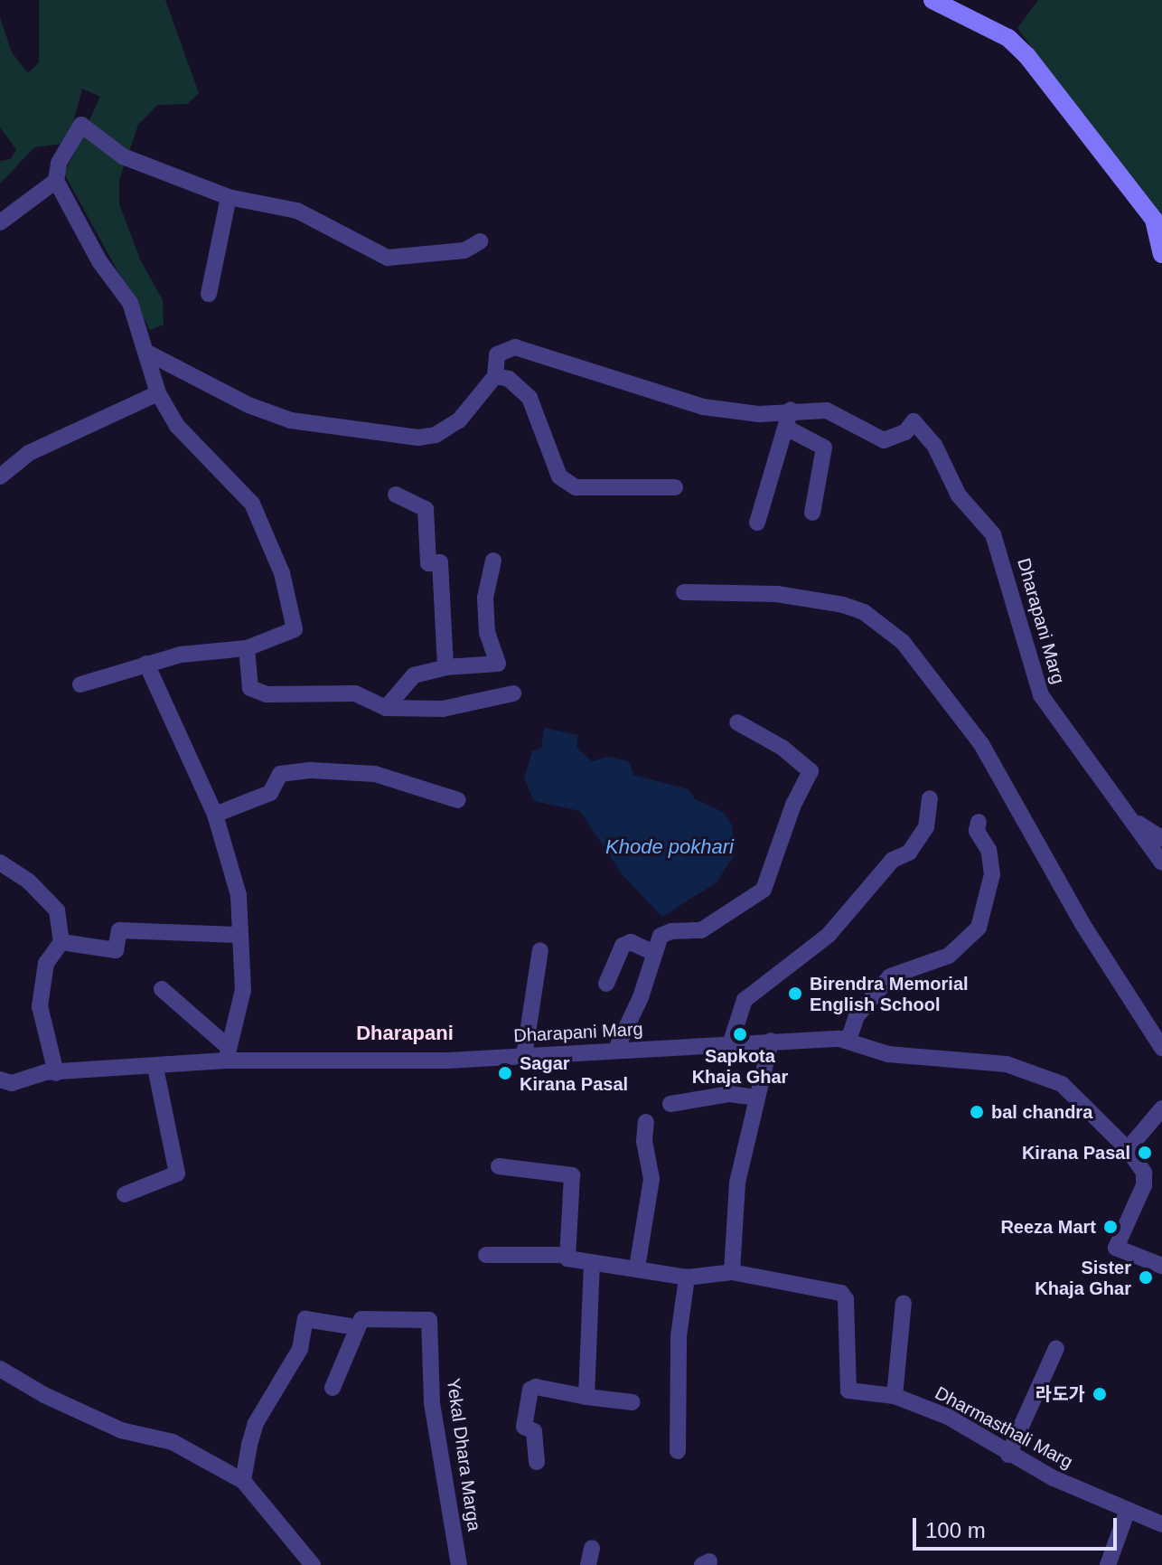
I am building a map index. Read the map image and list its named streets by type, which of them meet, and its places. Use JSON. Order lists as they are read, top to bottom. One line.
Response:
{"streets":{"street":["Dharapani Marg","Dharmasthali Marg","Yekal Dhara Marga"]},"districts":["Dharapani"],"water":["Khode pokhari"],"places":["Birendra Memorial English School","Sapkota Khaja Ghar","Sagar Kirana Pasal","bal chandra","Kirana Pasal","Reeza Mart","Sister Khaja Ghar","라도가"],"scale_bar":"100 m"}
